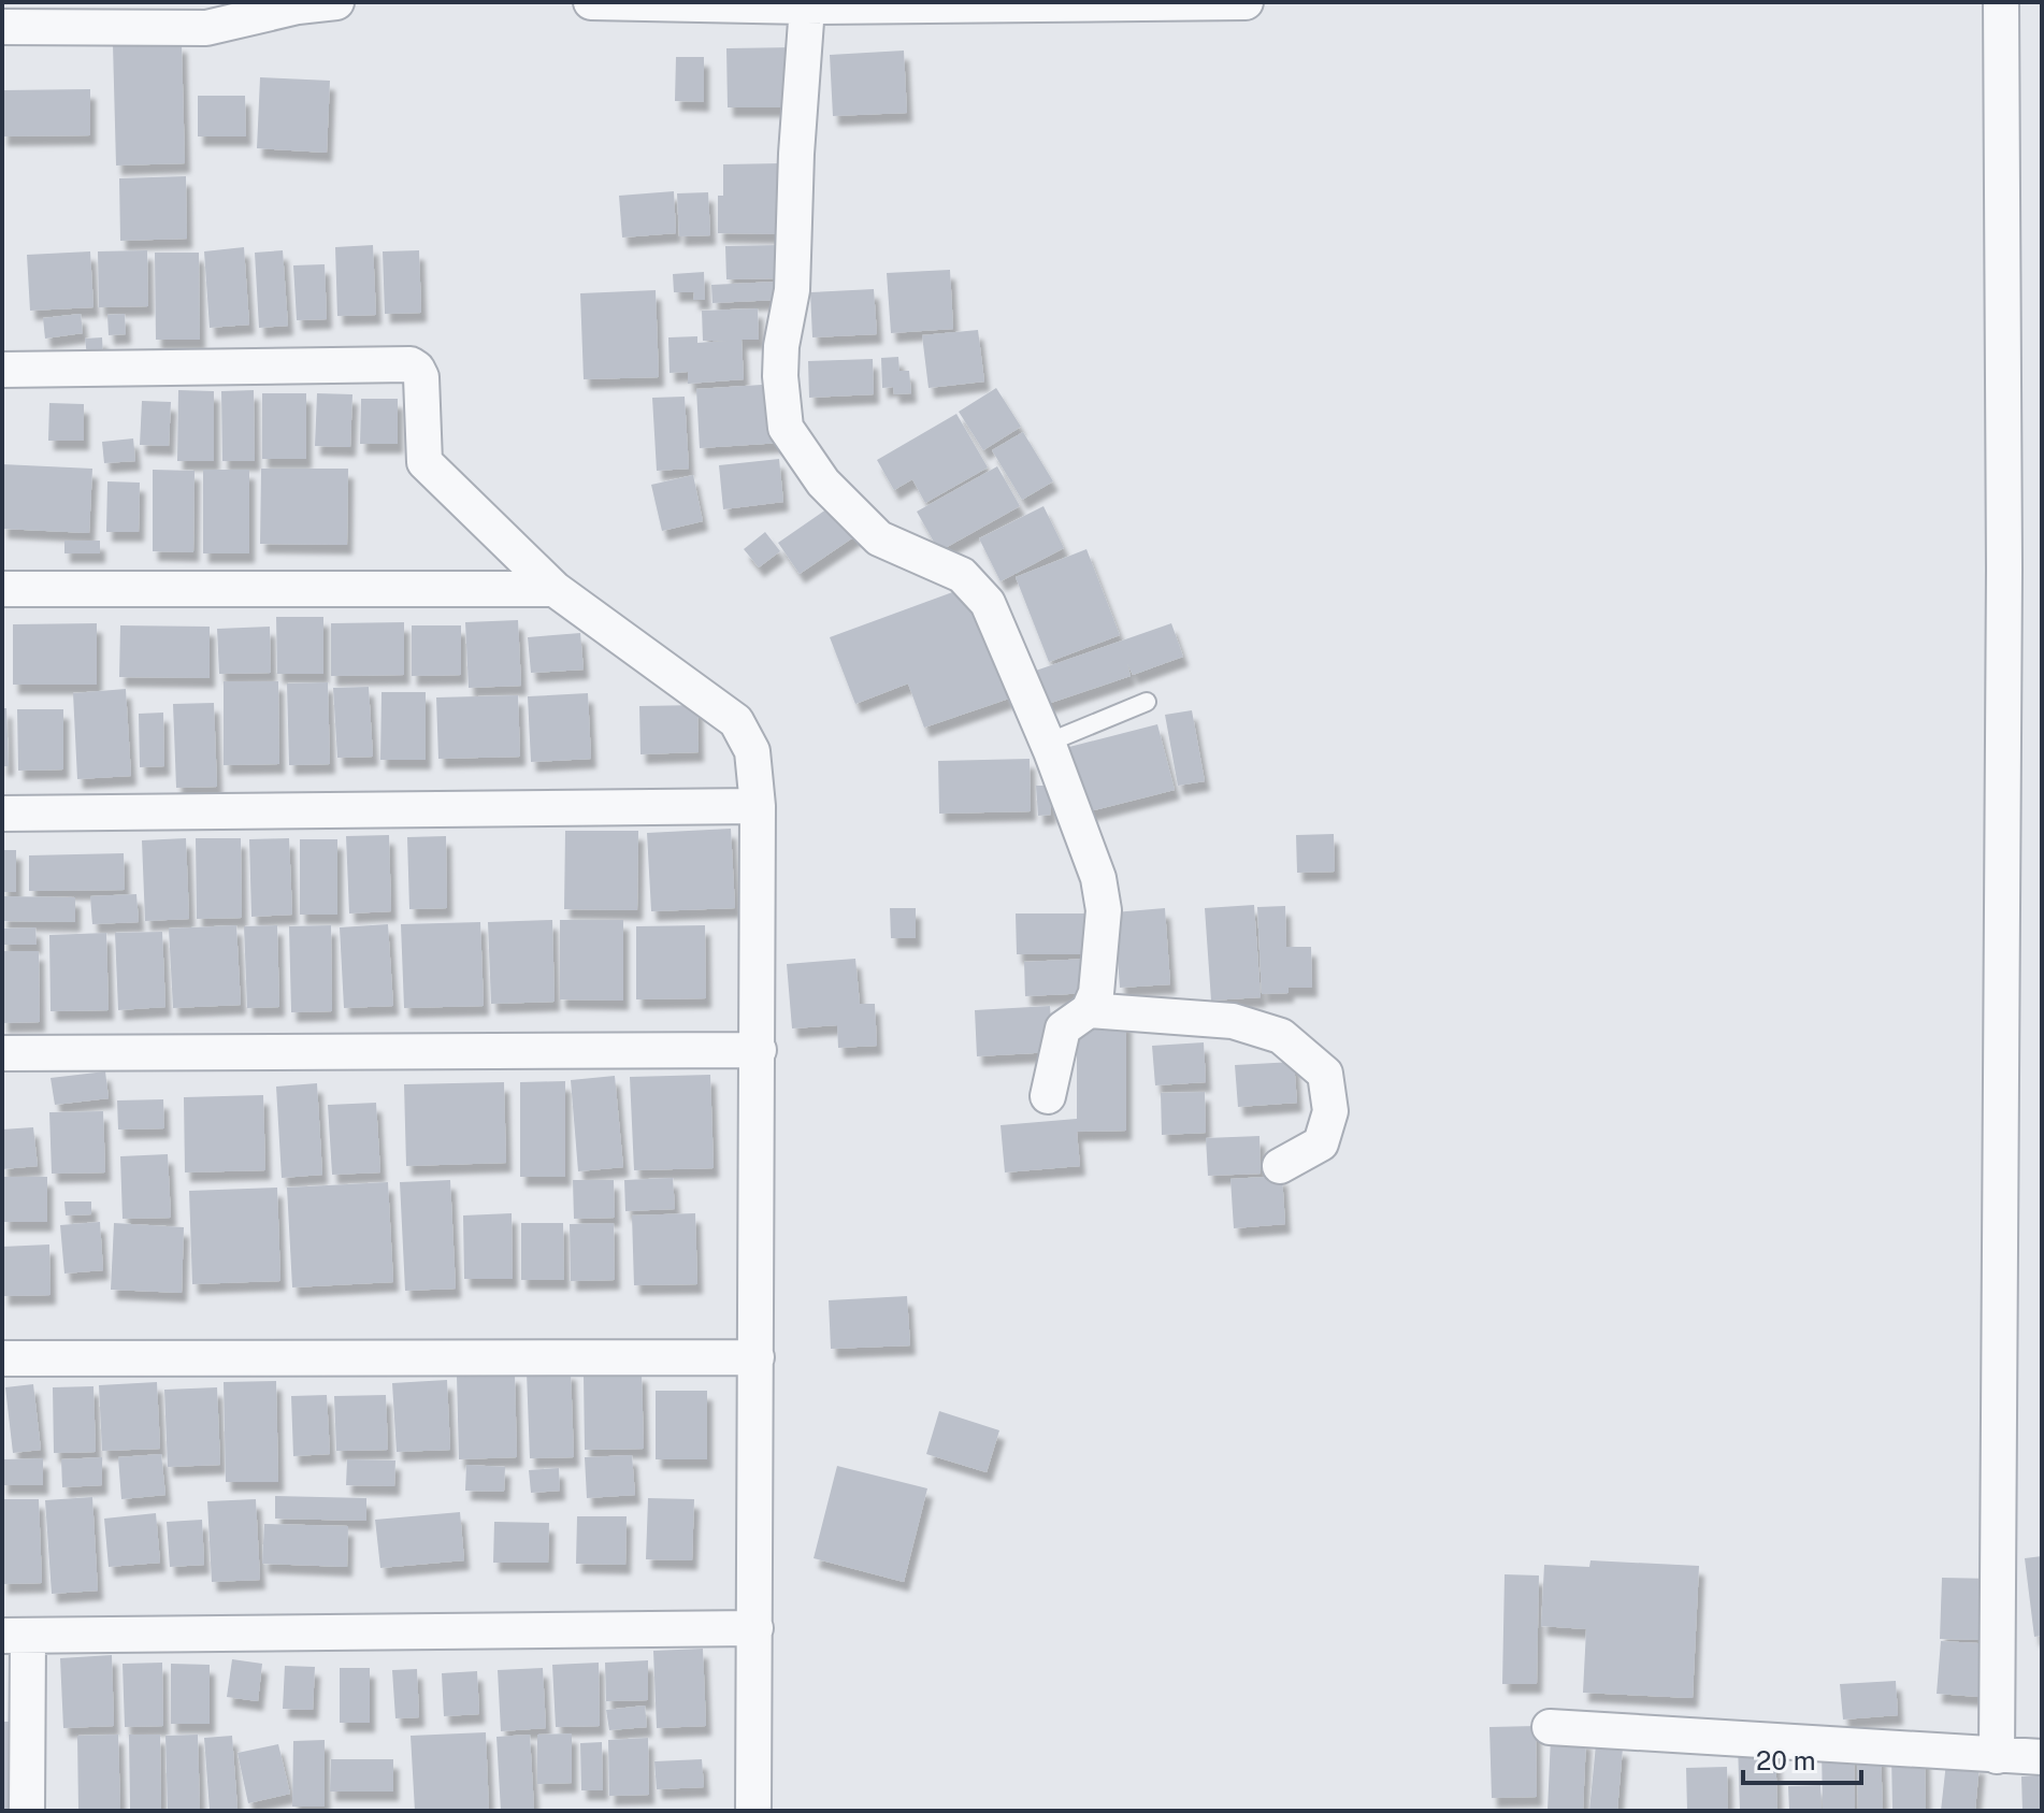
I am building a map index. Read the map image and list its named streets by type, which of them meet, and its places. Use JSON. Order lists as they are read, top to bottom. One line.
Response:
{"scale_bar":"20 m"}
